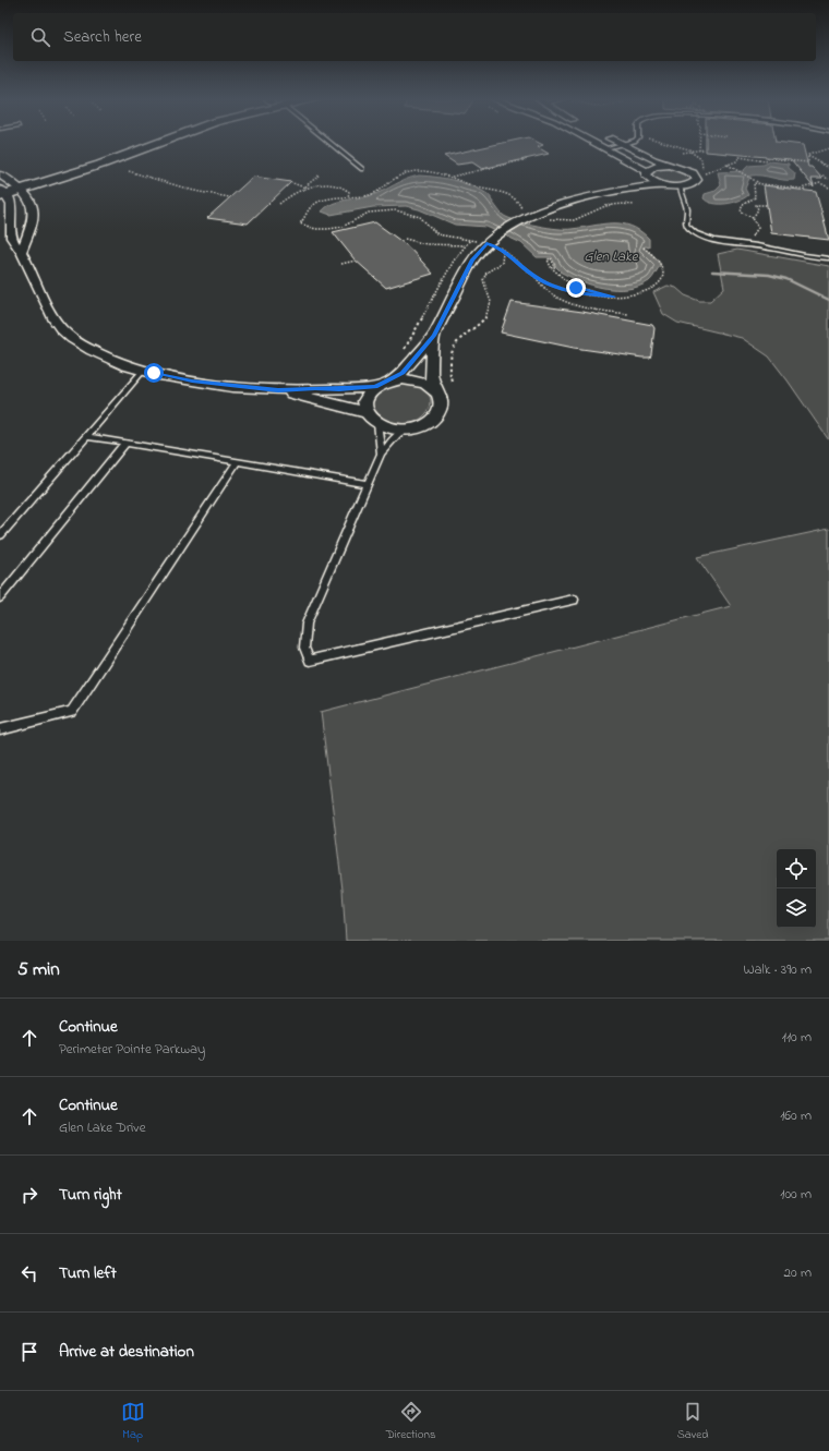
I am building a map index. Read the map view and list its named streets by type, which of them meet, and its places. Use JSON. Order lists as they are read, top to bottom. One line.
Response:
{"water":["Glen Lake"],"page":{"search":"Search here","heading":["5 min","Walk · 390 m"],"list":[["Continue","Perimeter Pointe Parkway","110 m"],["Continue","Glen Lake Drive","160 m"],["Turn right","100 m"],["Turn left","20 m"],"Arrive at destination"],"nav":["Map","Directions","Saved"]}}
